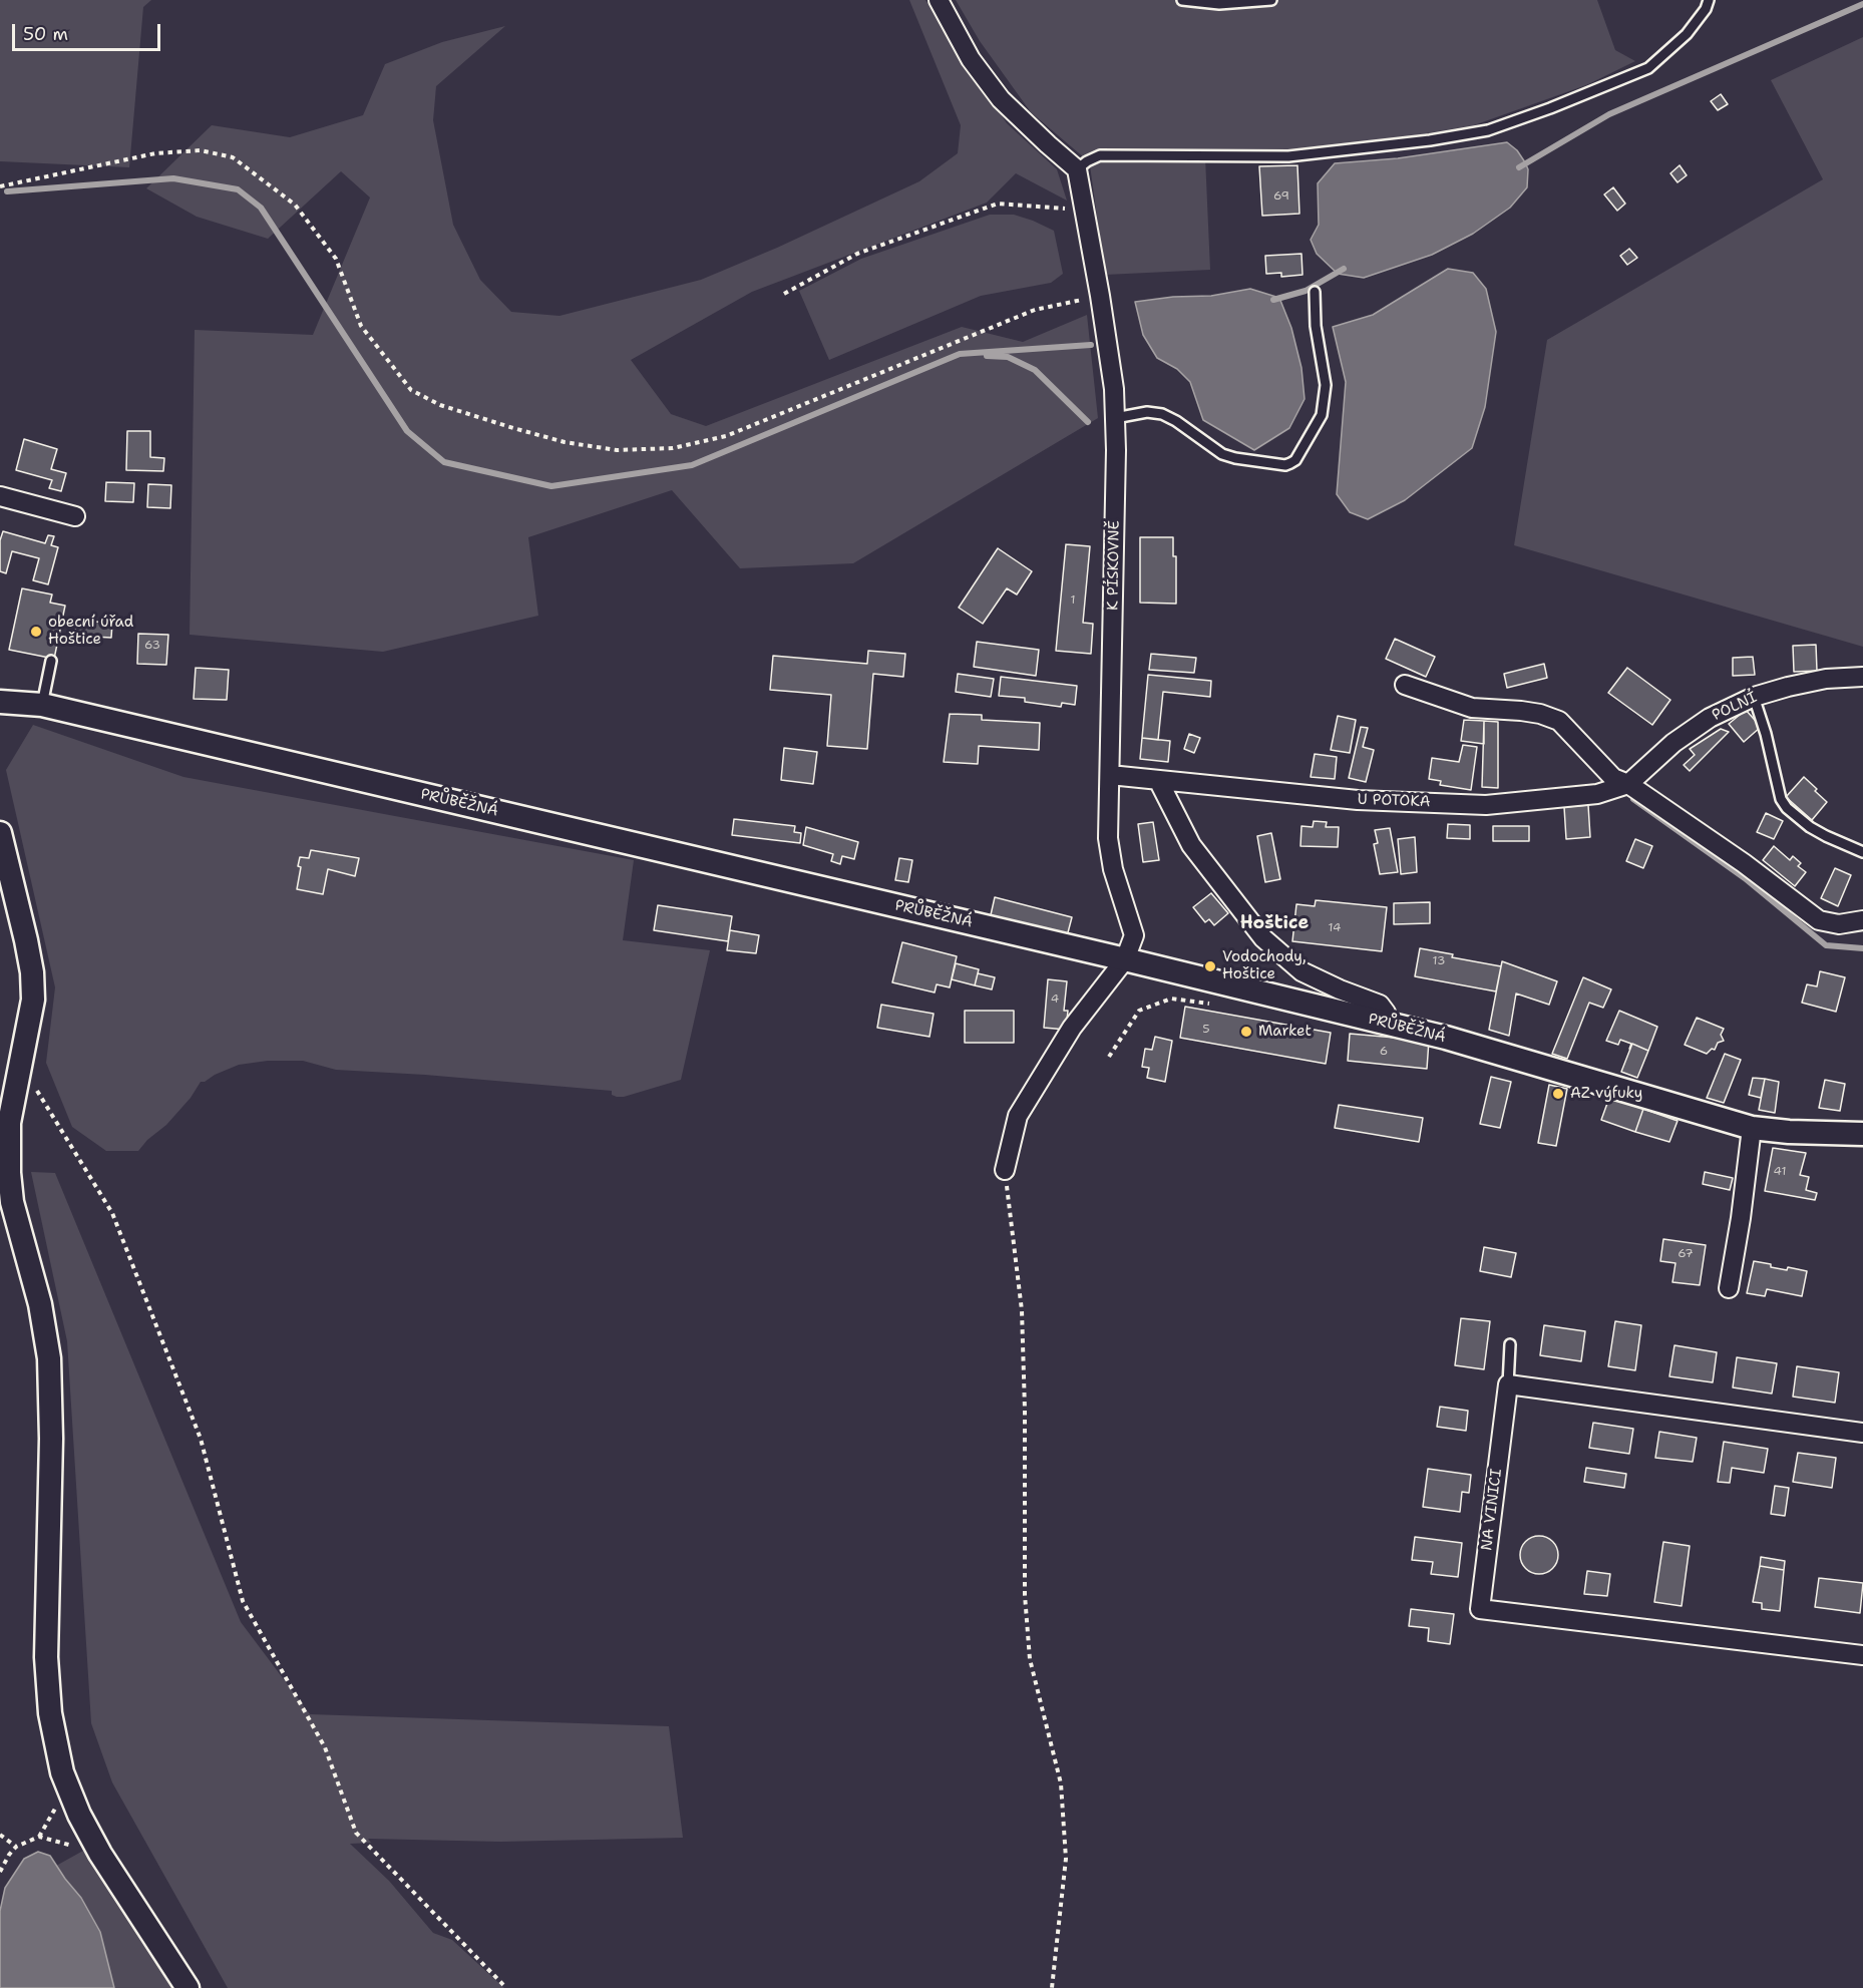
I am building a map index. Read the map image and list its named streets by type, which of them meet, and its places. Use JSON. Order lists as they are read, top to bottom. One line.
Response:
{"streets":{"street":["K PÍSKOVNĚ","POLNÍ","U POTOKA","PRŮBĚŽNÁ","NA VINICI"]},"crossings":[["K PÍSKOVNĚ","U POTOKA"],["K PÍSKOVNĚ","PRŮBĚŽNÁ"],["POLNÍ","U POTOKA"]],"districts":["Hoštice"],"places":["obecní úřad Hoštice","Vodochody, Hoštice","Market","AZ výfuky"],"house_numbers":["69","1","63","14","13","4","5","6","41","67"],"scale_bar":"50 m"}
